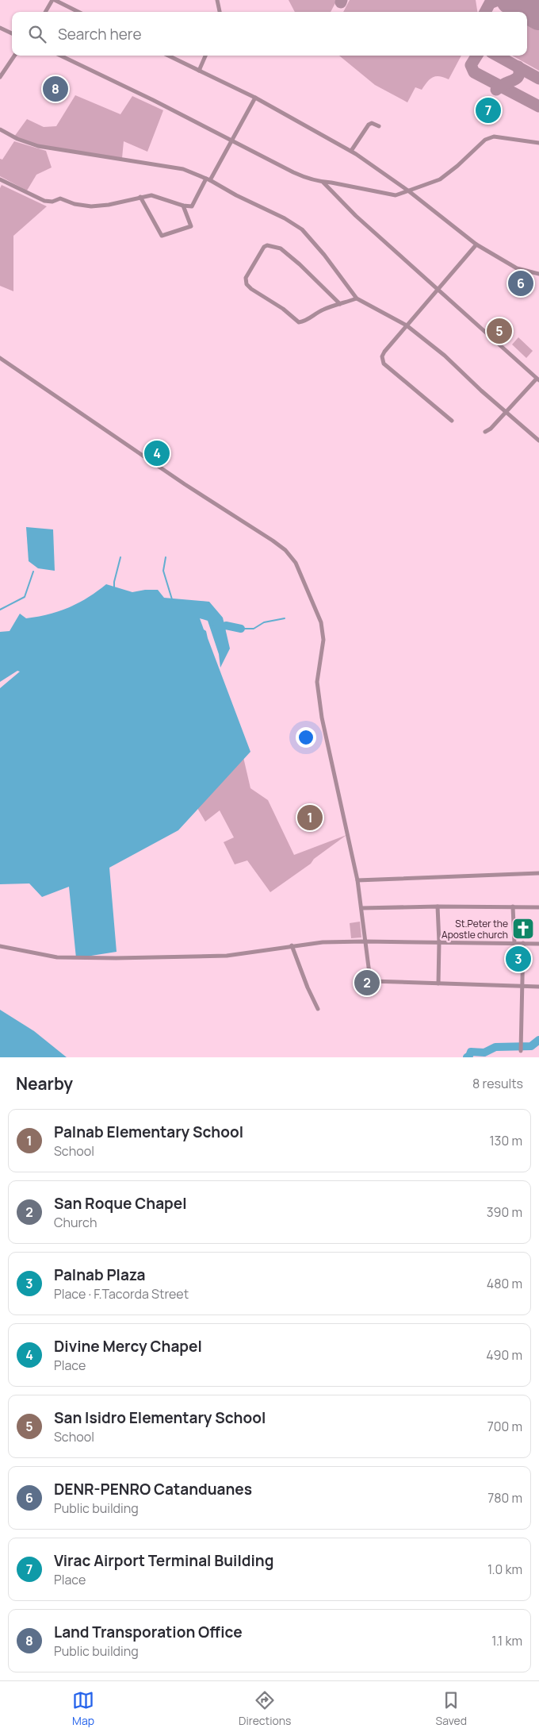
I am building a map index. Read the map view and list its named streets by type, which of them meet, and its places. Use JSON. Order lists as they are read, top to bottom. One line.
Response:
{"places":{"church":["St.Peter the Apostle church"]},"page":{"search":"Search here","pins":["8","7","6","5","4","1","3","2"],"heading":["Nearby","8 results"],"list":[{"mark":"1","name":"Palnab Elementary School","note":"School","value":"130 m"},{"mark":"2","name":"San Roque Chapel","note":"Church","value":"390 m"},{"mark":"3","name":"Palnab Plaza","note":"Place · F.Tacorda Street","value":"480 m"},{"mark":"4","name":"Divine Mercy Chapel","note":"Place","value":"490 m"},{"mark":"5","name":"San Isidro Elementary School","note":"School","value":"700 m"},{"mark":"6","name":"DENR-PENRO Catanduanes","note":"Public building","value":"780 m"},{"mark":"7","name":"Virac Airport Terminal Building","note":"Place","value":"1.0 km"},{"mark":"8","name":"Land Transporation Office","note":"Public building","value":"1.1 km"}],"nav":["Map","Directions","Saved"]}}
